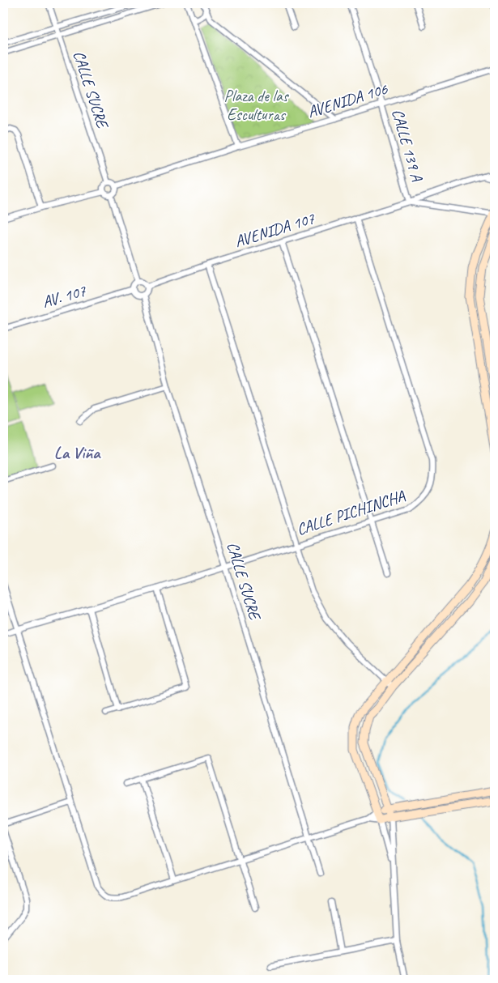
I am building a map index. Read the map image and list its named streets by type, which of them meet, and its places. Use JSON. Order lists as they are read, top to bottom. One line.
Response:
{"streets":{"street":["CALLE SUCRE","AVENIDA 106","CALLE 139 A","AVENIDA 107","AV. 107","CALLE PICHINCHA"]},"crossings":[["CALLE SUCRE","AVENIDA 106"],["CALLE SUCRE","AVENIDA 107"],["CALLE SUCRE","AV. 107"],["CALLE SUCRE","CALLE PICHINCHA"],["AVENIDA 106","CALLE 139 A"],["CALLE 139 A","AVENIDA 107"],["AVENIDA 107","AV. 107"],["AVENIDA 107","CALLE PICHINCHA"]],"districts":["La Viña"],"parks":["Plaza de las Esculturas"]}
